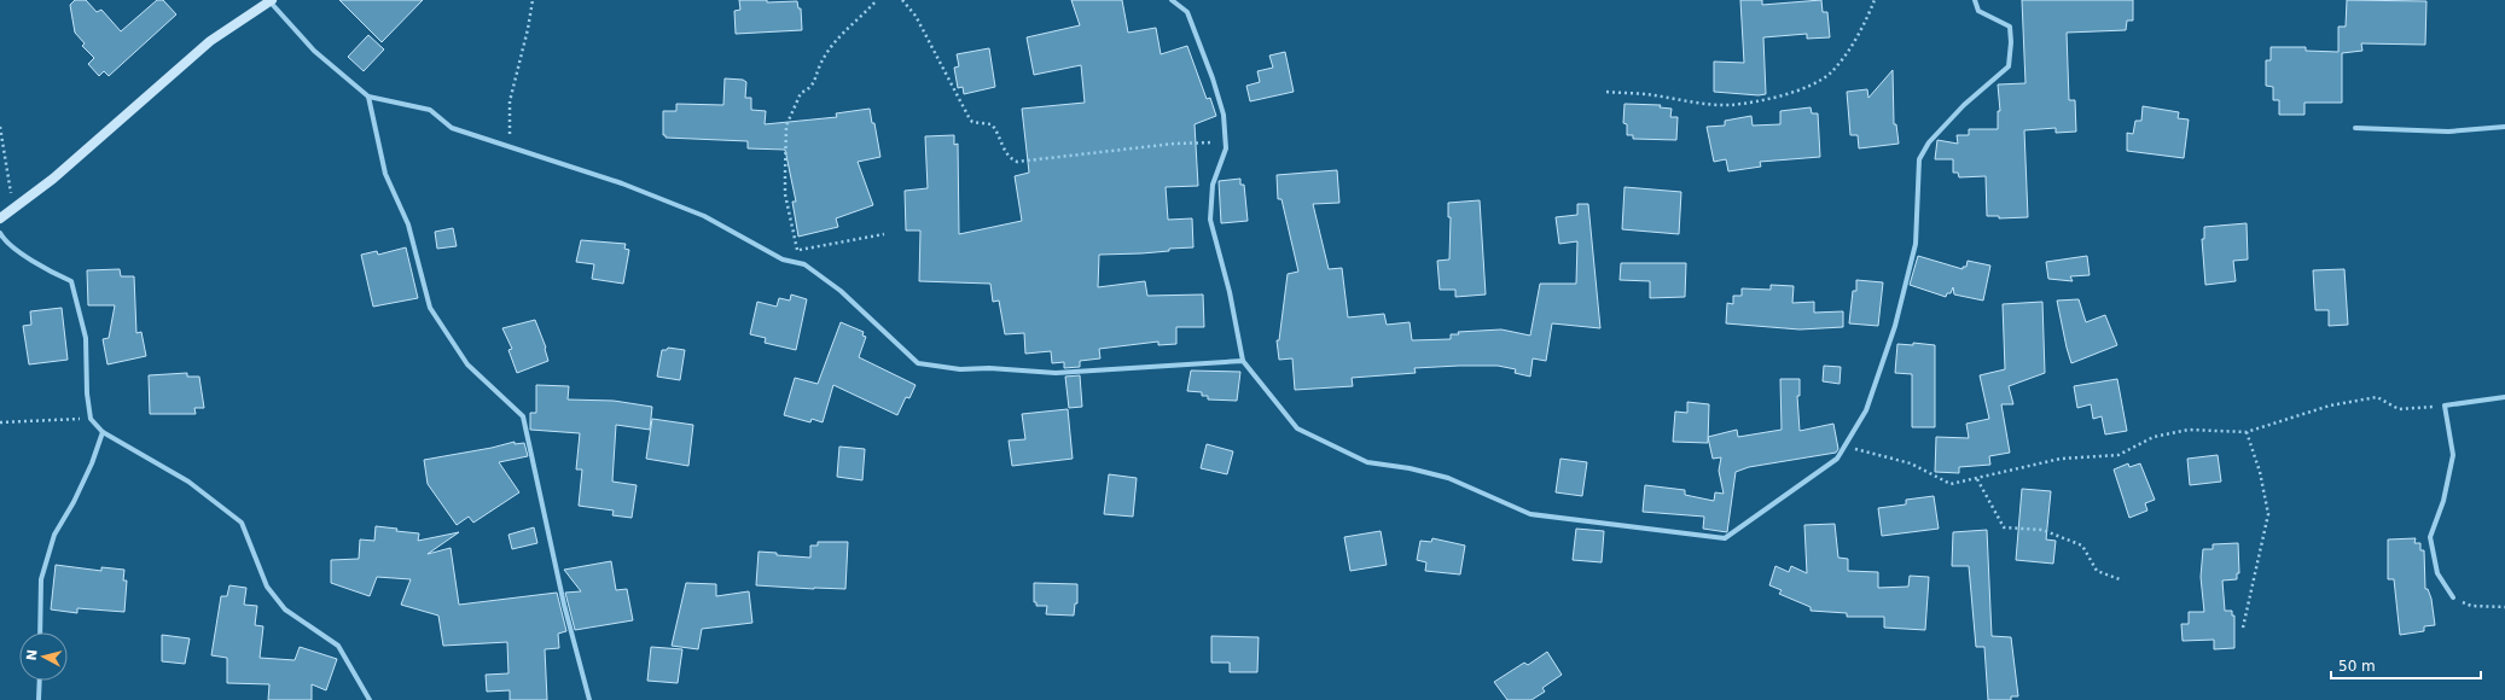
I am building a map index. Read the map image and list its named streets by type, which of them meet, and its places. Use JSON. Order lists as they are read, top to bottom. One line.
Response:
{"scale_bar":"50 m","north":"left"}
